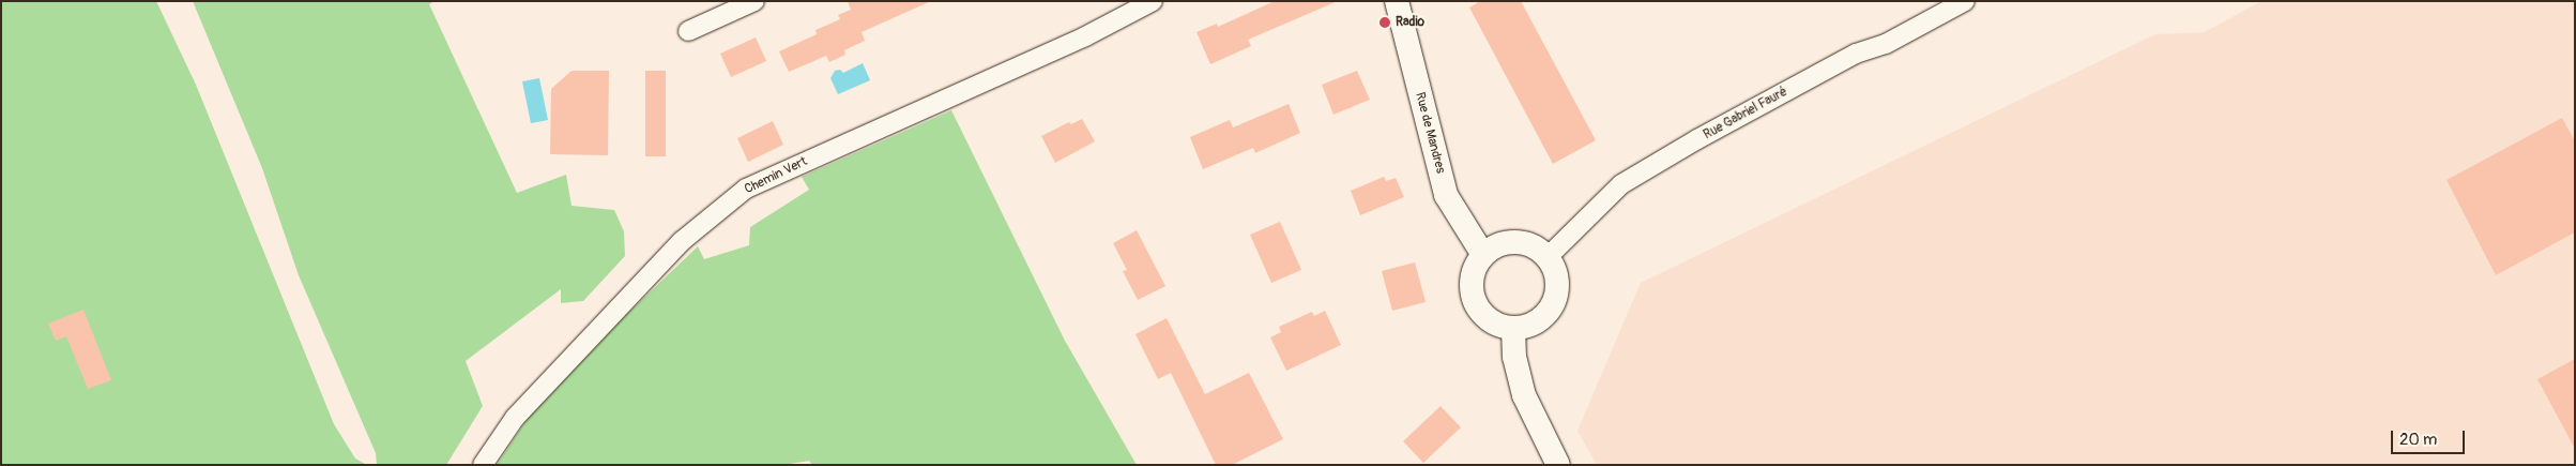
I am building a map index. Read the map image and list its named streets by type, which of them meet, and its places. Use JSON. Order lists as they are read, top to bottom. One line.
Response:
{"streets":{"street":["Rue Gabriel Fauré","Rue de Mandres","Chemin Vert"]},"crossings":[["Rue Gabriel Fauré","Rue de Mandres"]],"places":["Radio"],"scale_bar":"20 m"}
